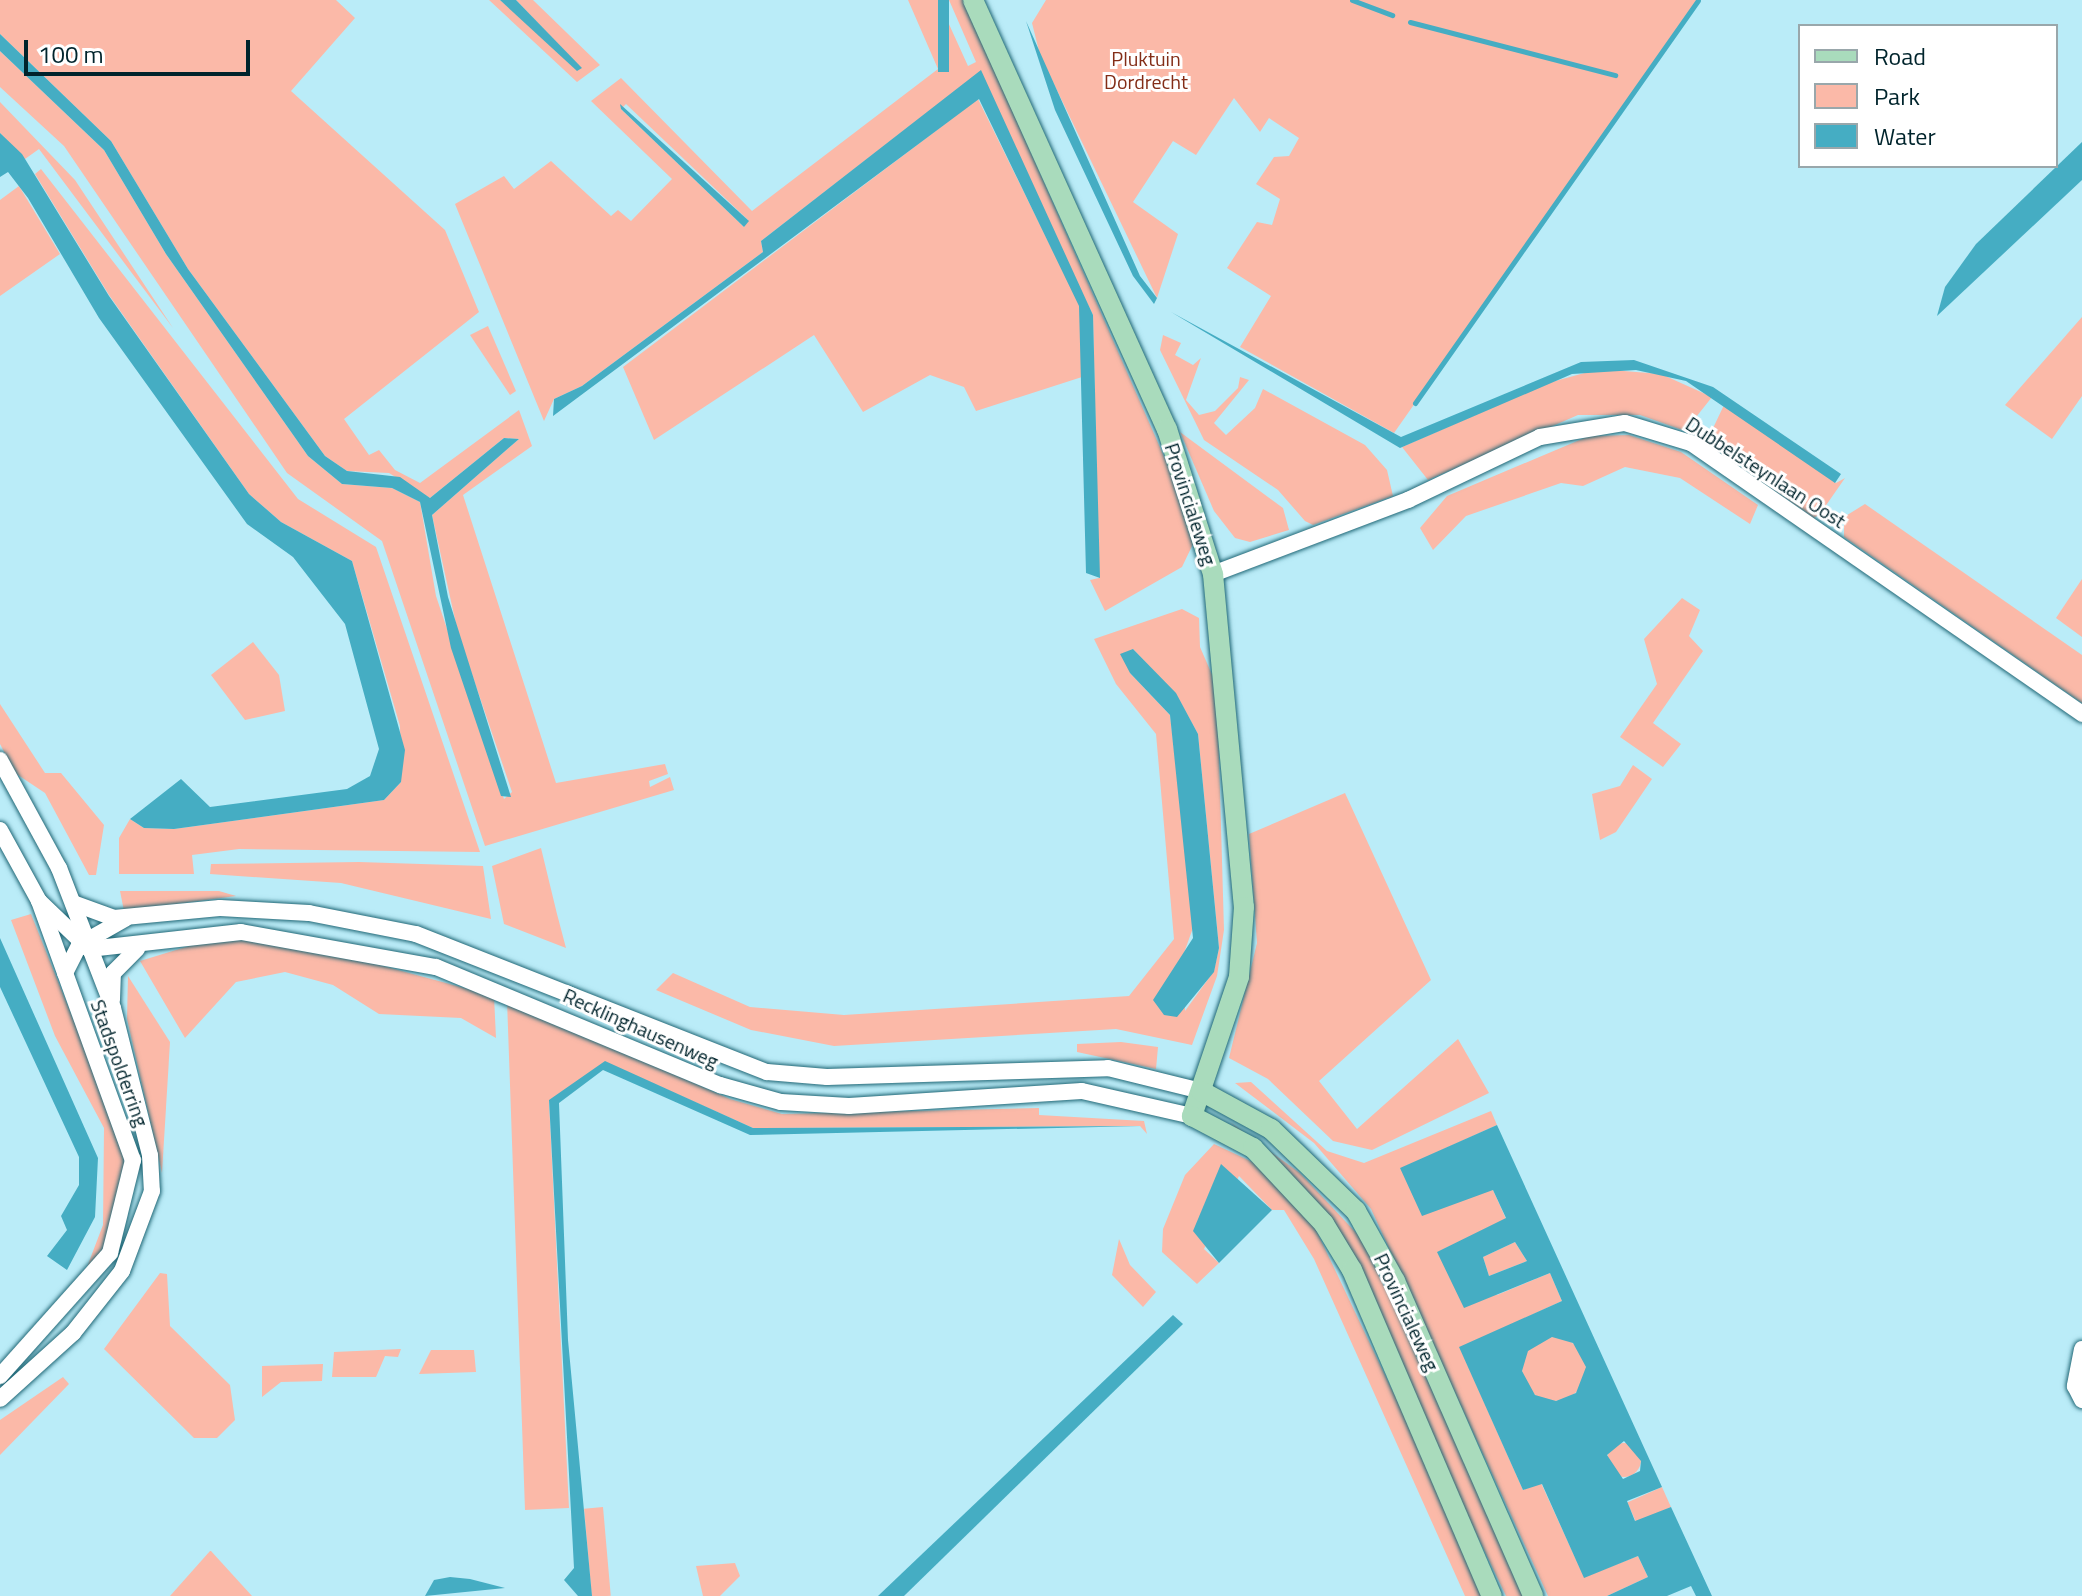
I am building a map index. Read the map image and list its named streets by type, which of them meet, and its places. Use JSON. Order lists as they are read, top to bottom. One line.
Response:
{"streets":{"main road":["Provincialeweg"],"street":["Dubbelsteynlaan Oost","Recklinghausenweg","Stadspolderring"]},"crossings":[["Dubbelsteynlaan Oost","Provincialeweg"],["Provincialeweg","Recklinghausenweg"],["Recklinghausenweg","Stadspolderring"]],"parks":["Pluktuin Dordrecht"],"legend":["Road","Park","Water"],"scale_bar":"100 m"}
